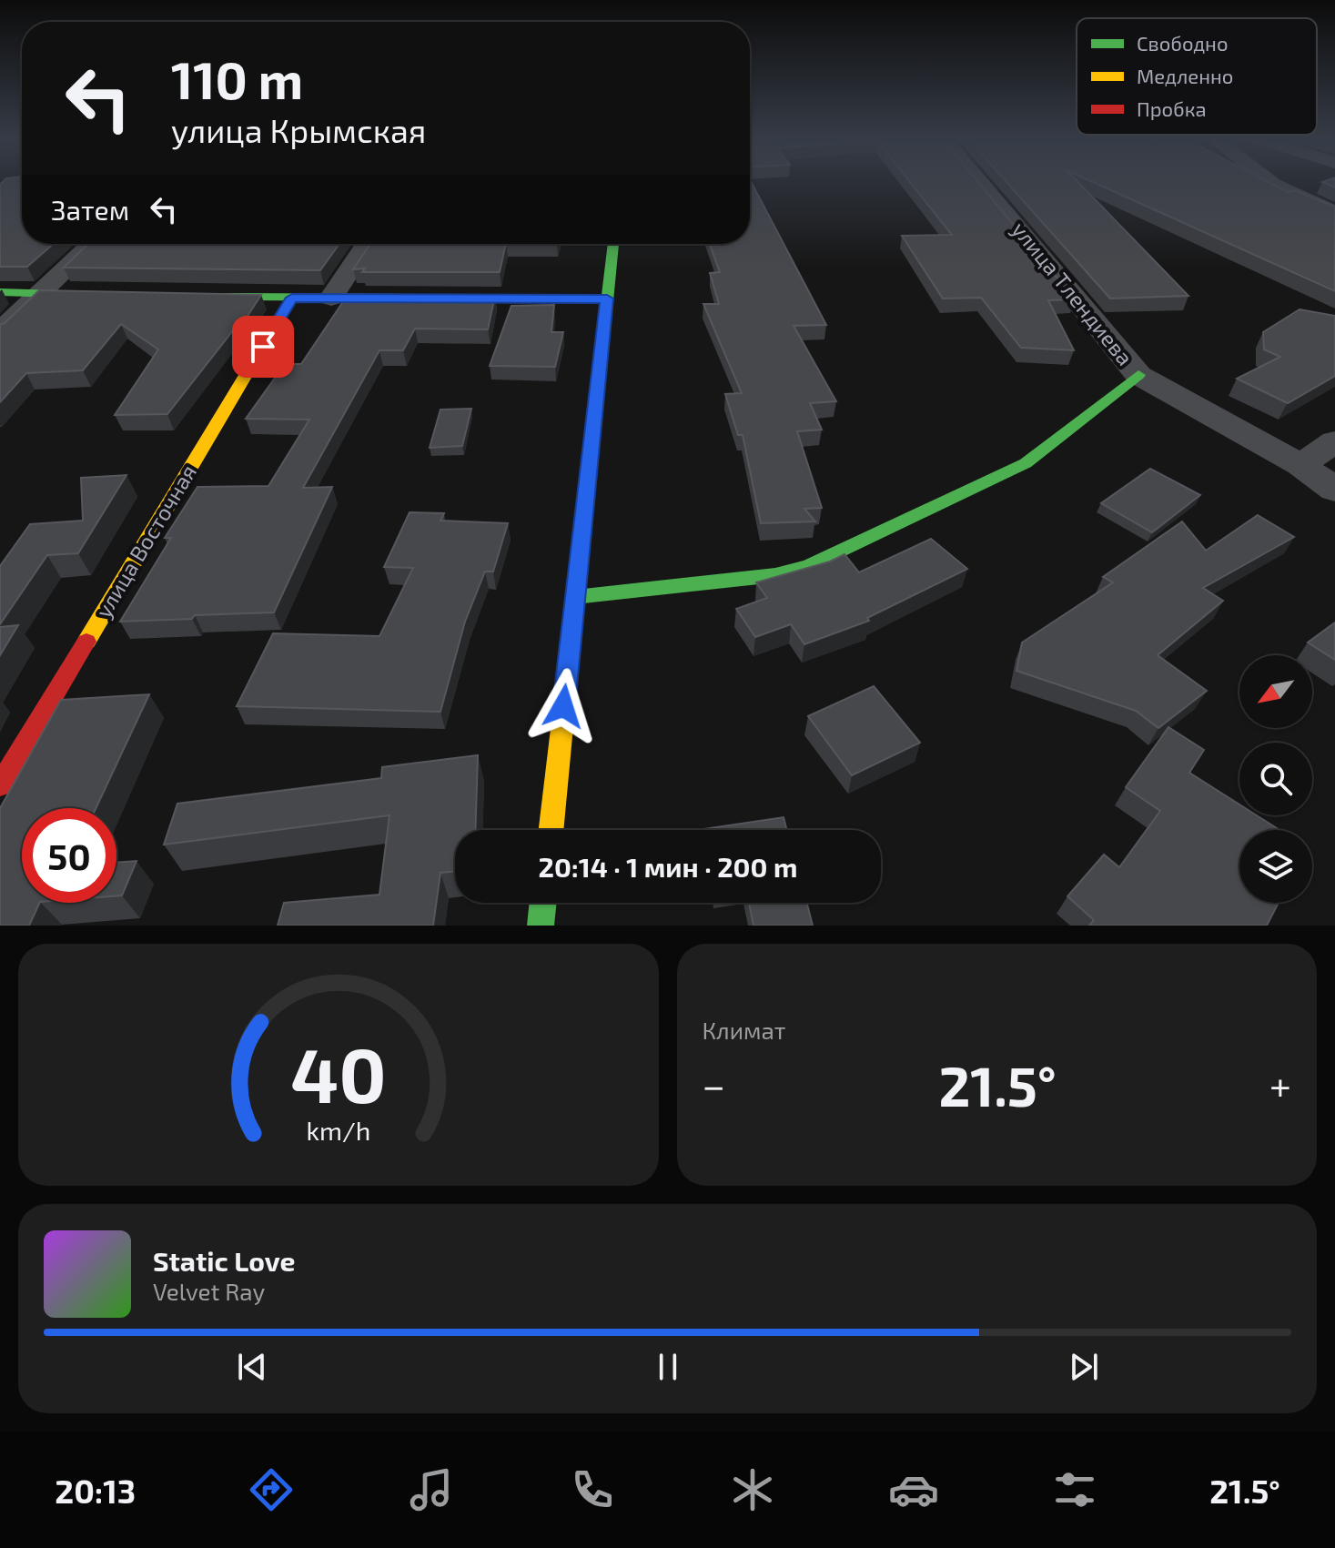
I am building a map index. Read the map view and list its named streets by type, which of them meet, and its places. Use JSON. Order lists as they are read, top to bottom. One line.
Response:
{"streets":{"street":["улица Тлендиева","улица Восточная"]},"legend":["Свободно","Медленно","Пробка"],"north":"bottom left","page":{"turn":["110 m","улица Крымская"],"then":"Затем","limit":"50","trip":"20:14 · 1 мин · 200 m","tile":"Климат","heat":["−","21.5°","+"],"song":["Static Love","Velvet Ray"],"tabs":["20:13","21.5°"],"gauge":["40","km/h"]}}
